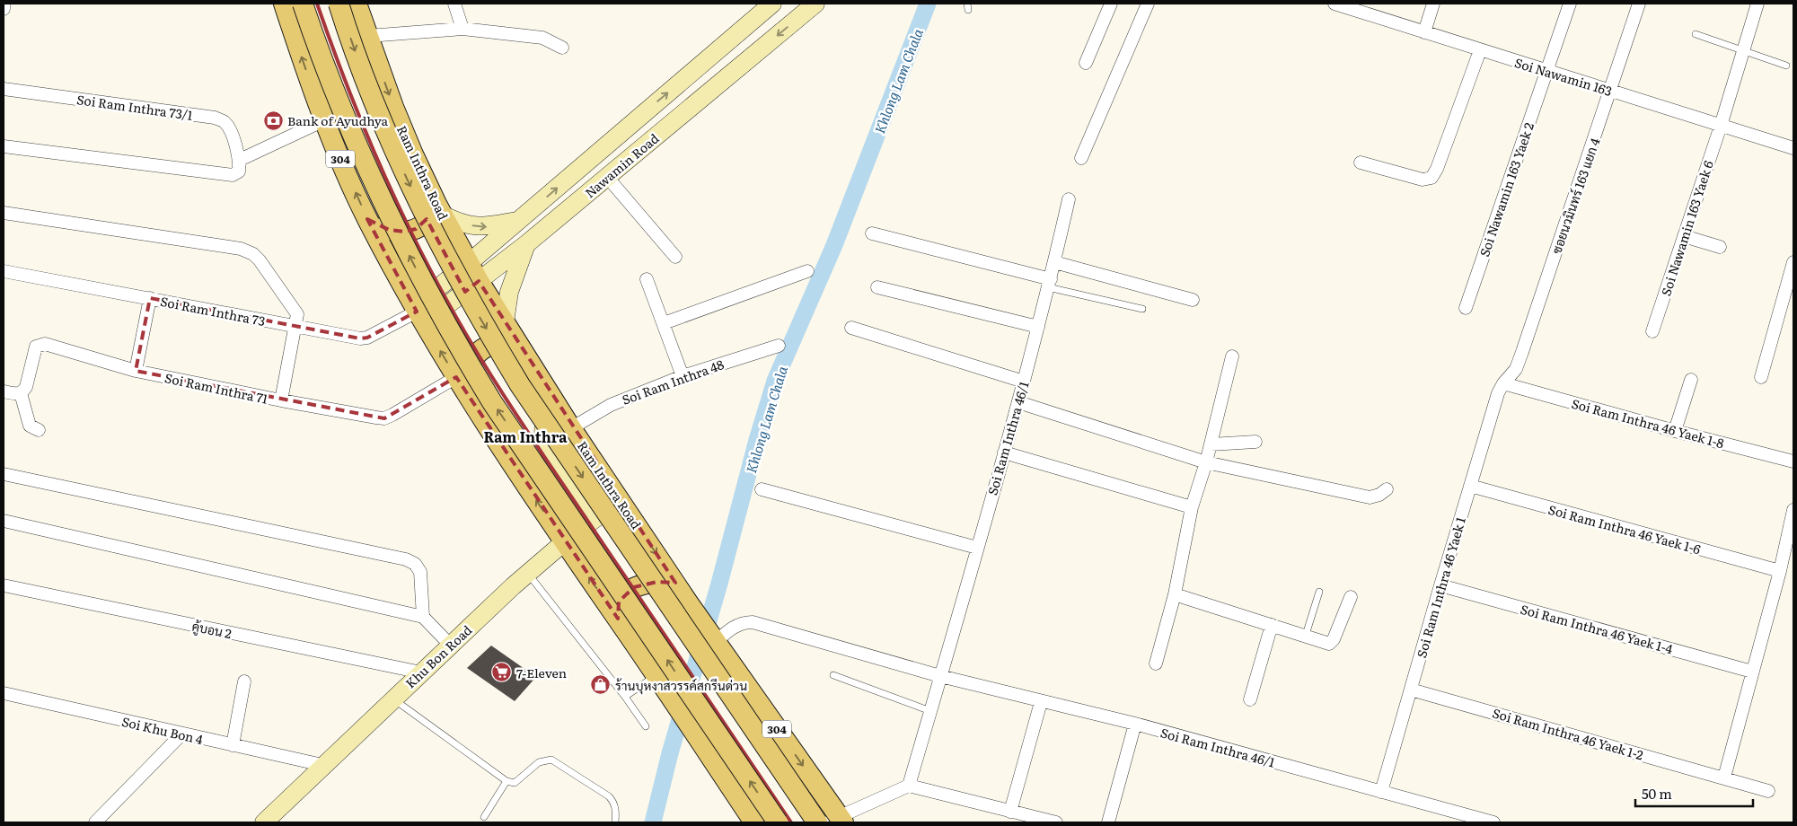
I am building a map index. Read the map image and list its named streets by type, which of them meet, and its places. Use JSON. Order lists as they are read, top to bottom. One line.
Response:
{"streets":{"main road":["304","Nawamin Road","Ram Inthra Road","Khu Bon Road"],"street":["Soi Nawamin 163","Soi Ram Inthra 73/1","Soi Nawamin 163 Yaek 2","ซอยนวมินทร์ 163 แยก 4","Soi Nawamin 163 Yaek 6","Soi Ram Inthra 73","Soi Ram Inthra 48","Soi Ram Inthra 71","Soi Ram Inthra 46 Yaek 1-8","Soi Ram Inthra 46/1","Soi Ram Inthra 46 Yaek 1-6","Soi Ram Inthra 46 Yaek 1","Soi Ram Inthra 46 Yaek 1-4","คู้บอน 2","Soi Khu Bon 4","Soi Ram Inthra 46 Yaek 1-2"]},"crossings":[["Soi Nawamin 163","Soi Nawamin 163 Yaek 2"],["Soi Nawamin 163","ซอยนวมินทร์ 163 แยก 4"],["Soi Nawamin 163","Soi Nawamin 163 Yaek 6"],["304","Nawamin Road"],["304","Soi Ram Inthra 73"],["304","Soi Ram Inthra 71"],["304","Khu Bon Road"],["Nawamin Road","Ram Inthra Road"],["Nawamin Road","Soi Ram Inthra 73"],["Ram Inthra Road","Soi Ram Inthra 48"],["Ram Inthra Road","Soi Ram Inthra 46/1"],["Ram Inthra Road","Khu Bon Road"],["ซอยนวมินทร์ 163 แยก 4","Soi Ram Inthra 46 Yaek 1-8"],["ซอยนวมินทร์ 163 แยก 4","Soi Ram Inthra 46 Yaek 1"],["Soi Ram Inthra 46 Yaek 1-8","Soi Ram Inthra 46 Yaek 1"],["Soi Ram Inthra 46/1","Soi Ram Inthra 46 Yaek 1"],["Soi Ram Inthra 46 Yaek 1-6","Soi Ram Inthra 46 Yaek 1"],["Soi Ram Inthra 46 Yaek 1","Soi Ram Inthra 46 Yaek 1-4"],["Soi Ram Inthra 46 Yaek 1","Soi Ram Inthra 46 Yaek 1-2"],["คู้บอน 2","Khu Bon Road"],["Khu Bon Road","Soi Khu Bon 4"]],"districts":["Ram Inthra"],"water":["Khlong Lam Chala"],"places":{"bank":["Bank of Ayudhya"],"supermarket":["7-Eleven"],"shop":["ร้านบุหงาสวรรค์สกรีนด่วน"]},"scale_bar":"50 m"}
